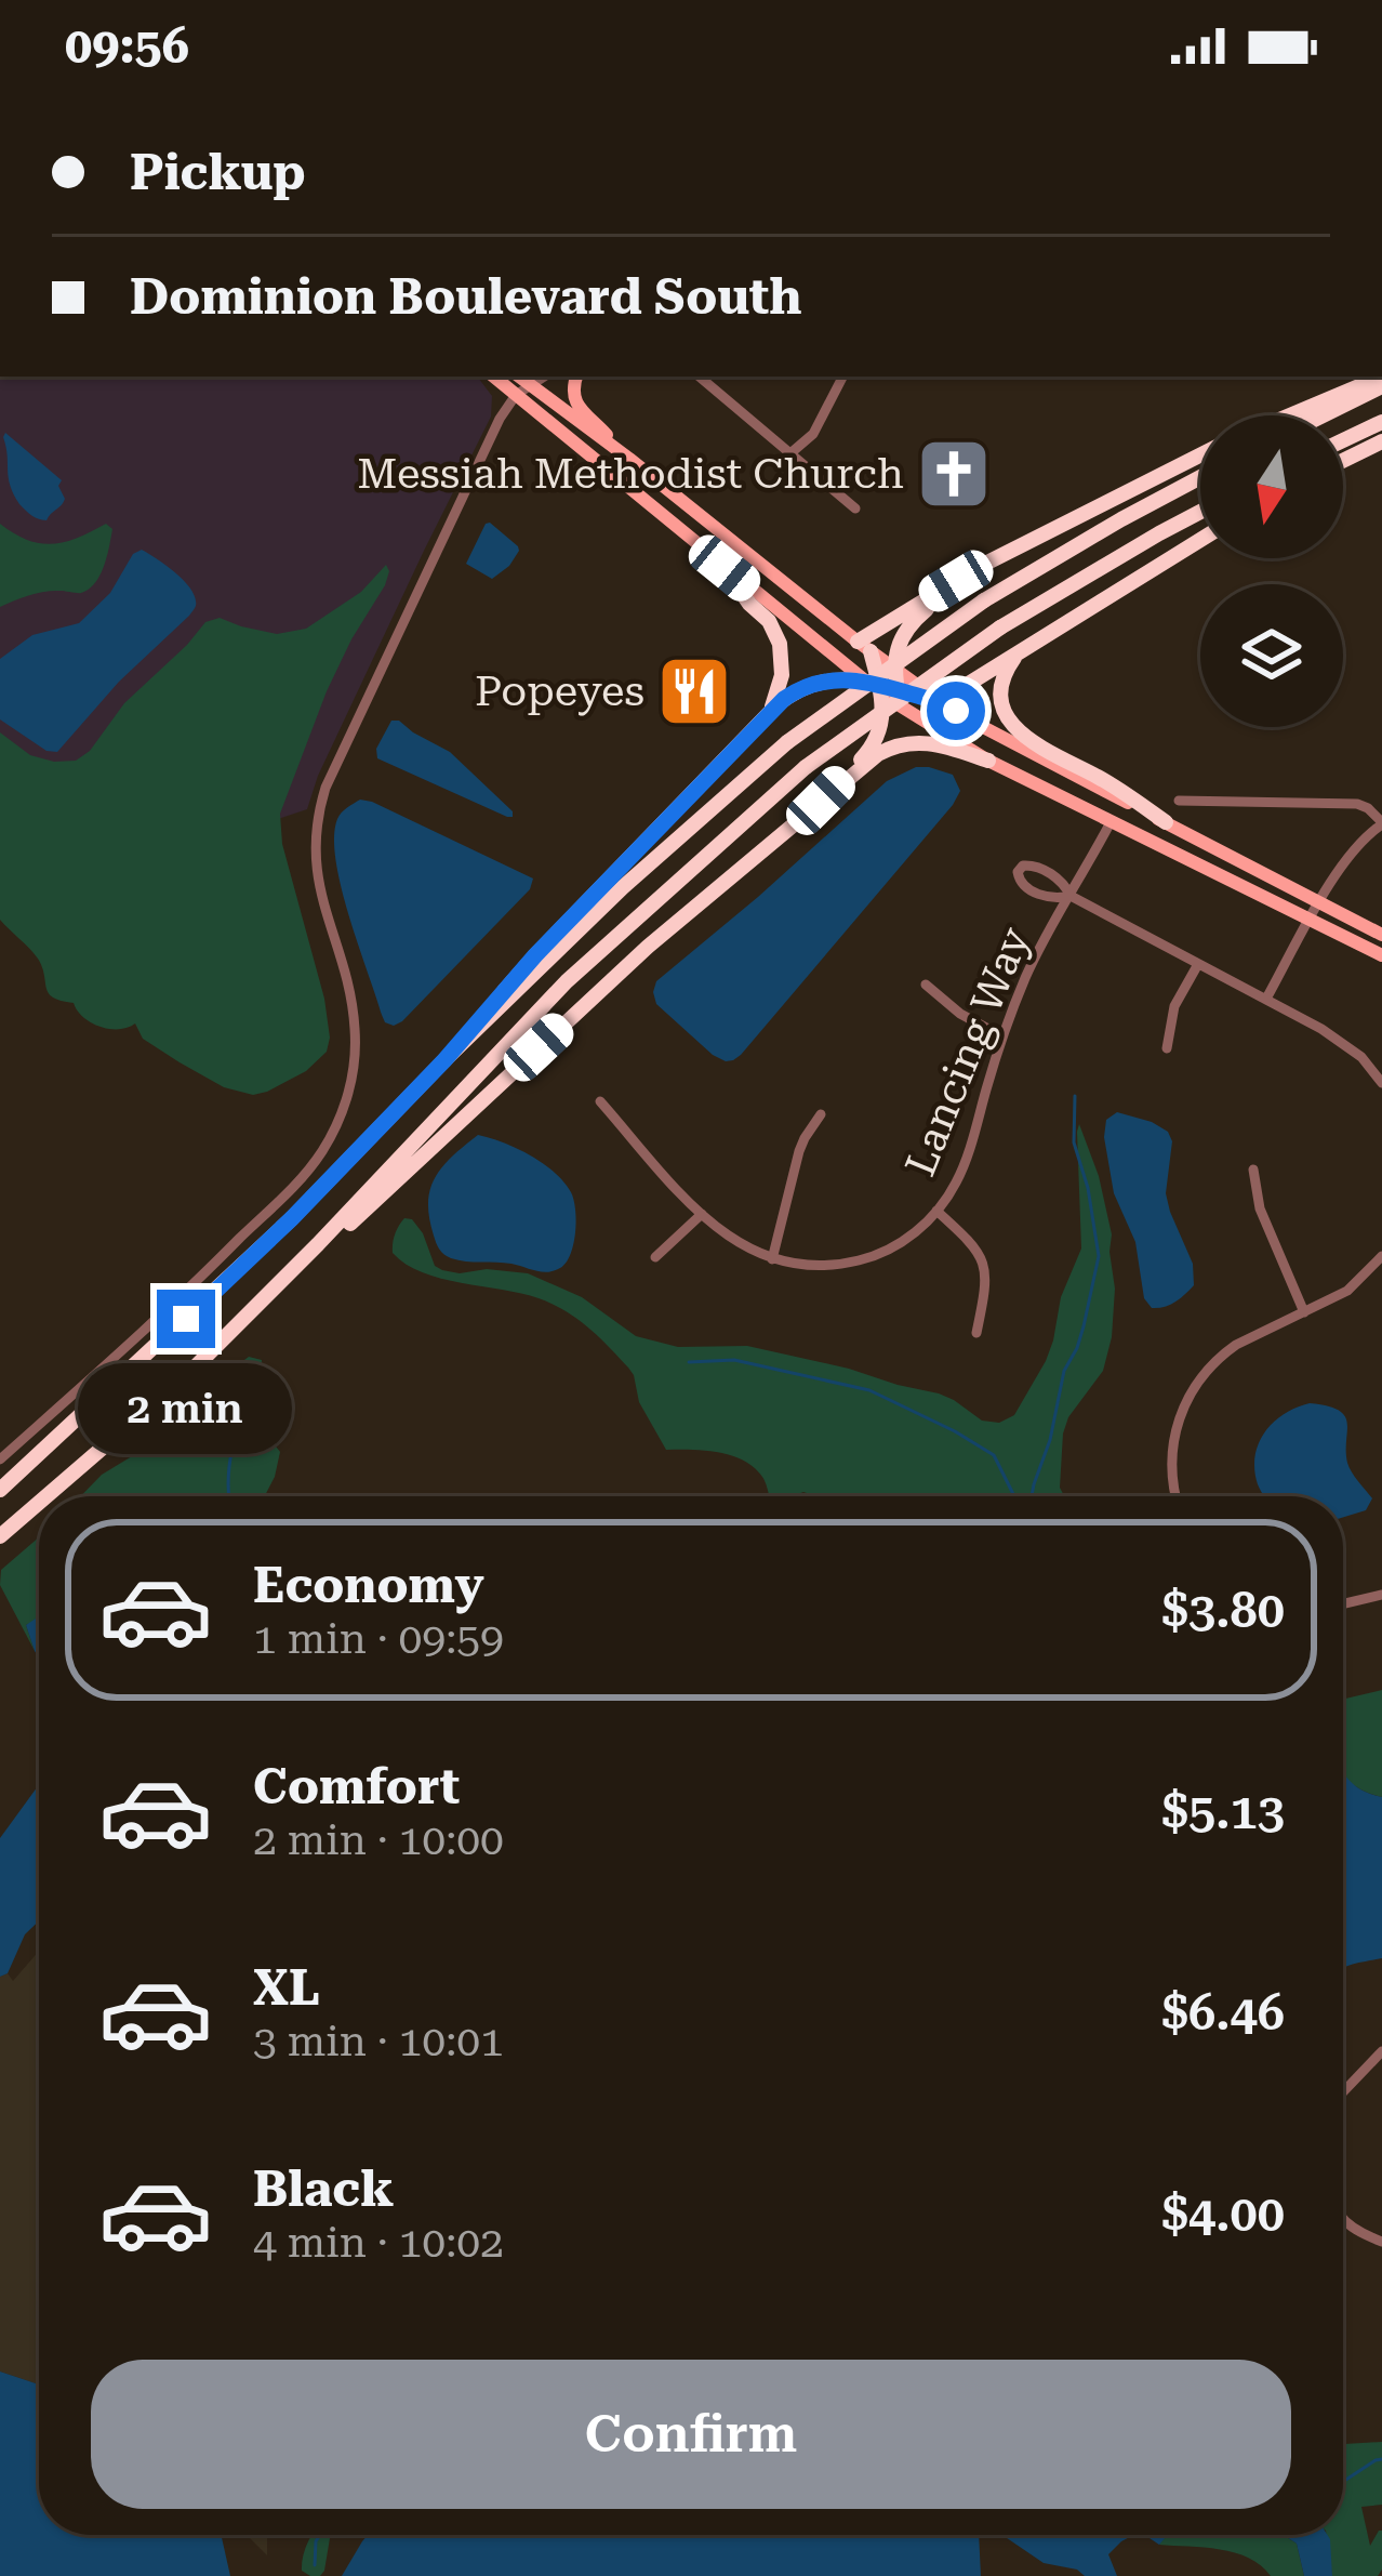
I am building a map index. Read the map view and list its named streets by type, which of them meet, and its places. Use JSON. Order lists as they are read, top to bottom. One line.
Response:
{"streets":{"street":["Lancing Way"]},"places":{"church":["Messiah Methodist Church"],"restaurant":["Popeyes"]},"north":"bottom","page":{"status":"09:56","banner":["Pickup","Dominion Boulevard South"],"bubble":"2 min","list":[{"name":"Economy","note":"1 min · 09:59","value":"$3.80"},{"name":"Comfort","note":"2 min · 10:00","value":"$5.13"},{"name":"XL","note":"3 min · 10:01","value":"$6.46"},{"name":"Black","note":"4 min · 10:02","value":"$4.00"}],"buttons":"Confirm"}}
